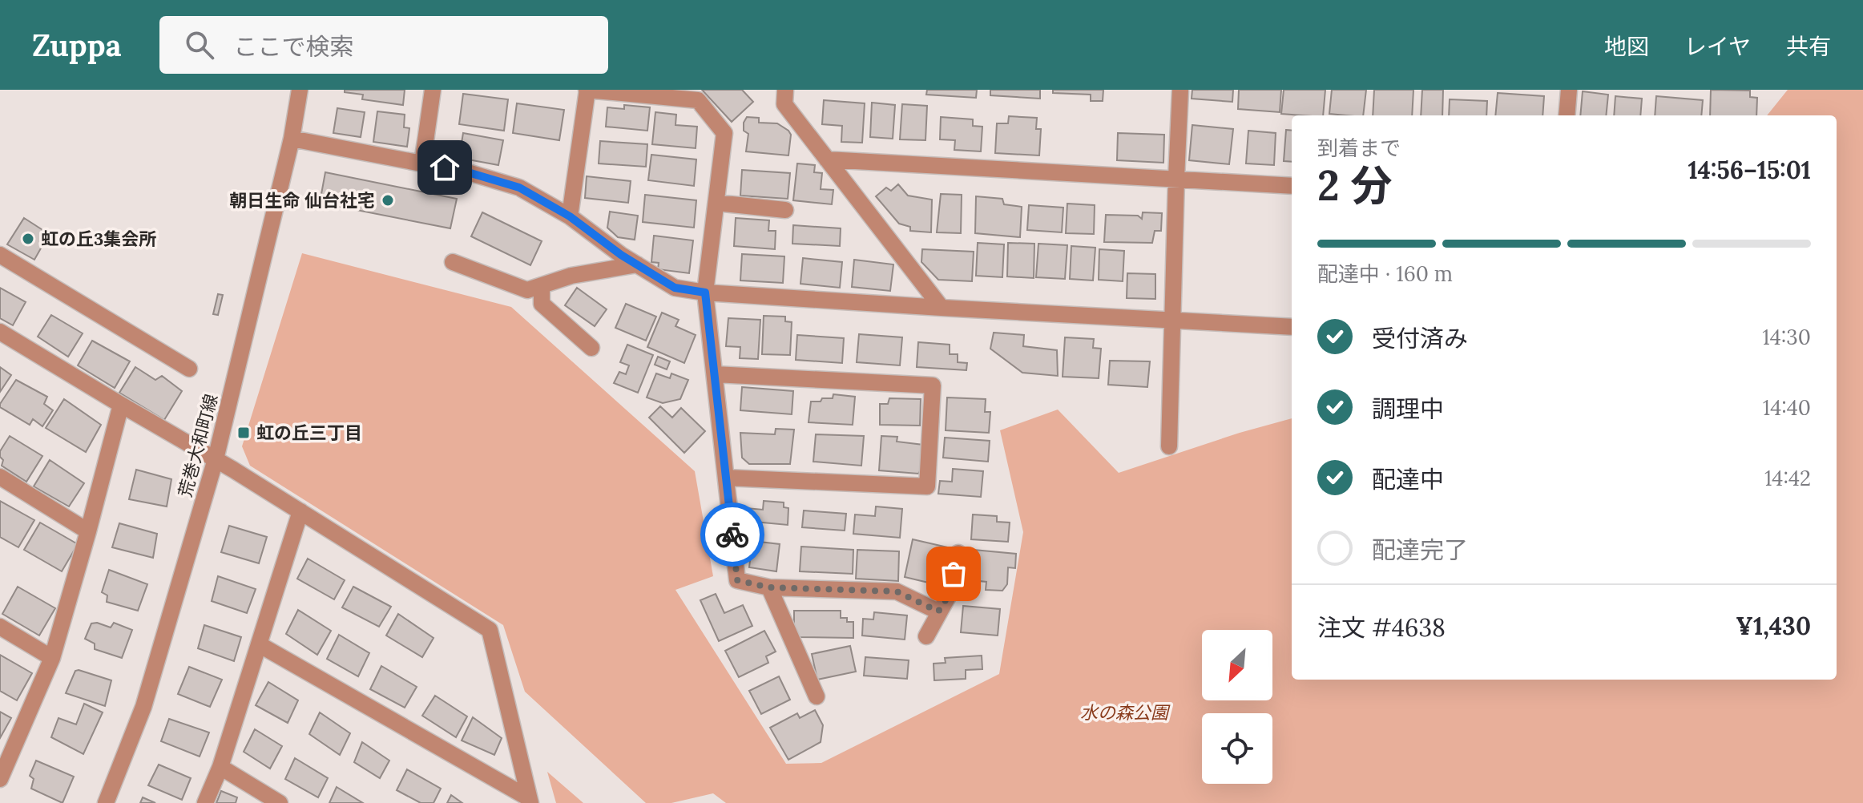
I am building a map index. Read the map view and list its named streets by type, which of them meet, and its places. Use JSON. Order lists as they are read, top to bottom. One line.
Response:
{"streets":{"street":["荒巻大和町線"]},"parks":["水の森公園"],"places":{"other":["朝日生命 仙台社宅","虹の丘3集会所"],"transit":["虹の丘三丁目"]},"north":"bottom left","page":{"header":"Zuppa","search":"ここで検索","nav":["地図","レイヤ","共有"],"heading":["2 分","到着まで","14:56–15:01"],"panel":["注文 #4638","¥1,430"],"bar":"配達中 · 160 m","list":[["受付済み","14:30"],["調理中","14:40"],["配達中","14:42"],"配達完了"]}}
